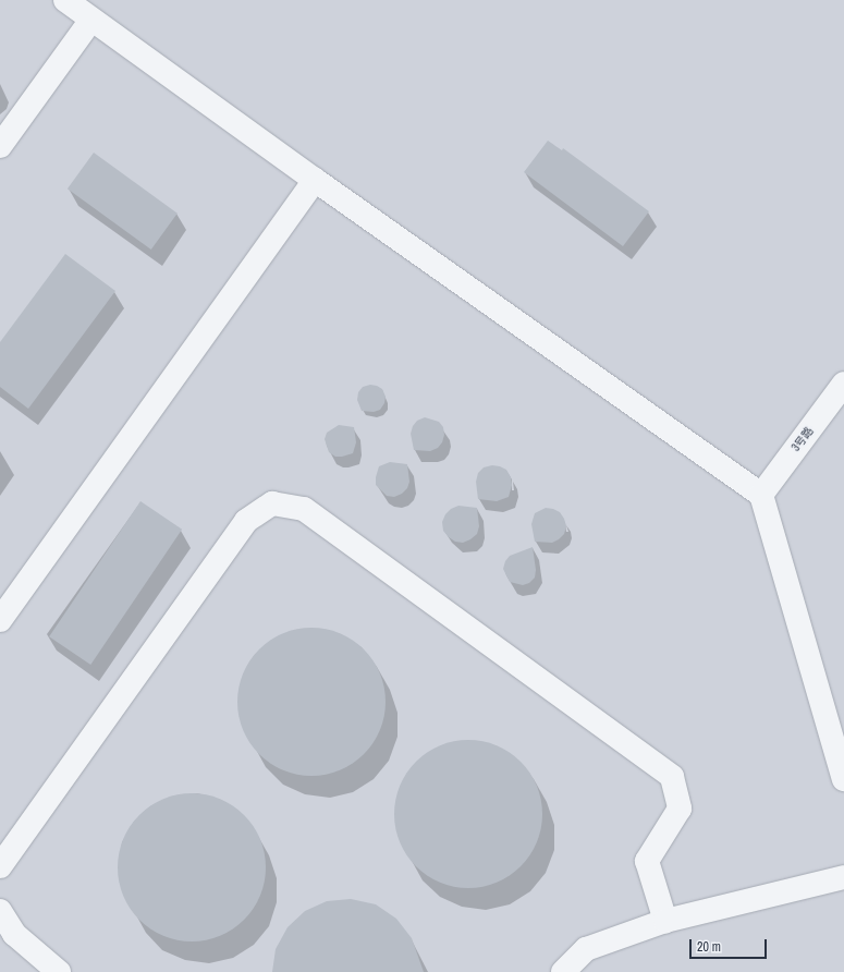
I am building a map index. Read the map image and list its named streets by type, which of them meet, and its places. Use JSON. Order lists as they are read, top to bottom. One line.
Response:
{"streets":{"street":["3号路"]},"scale_bar":"20 m"}
